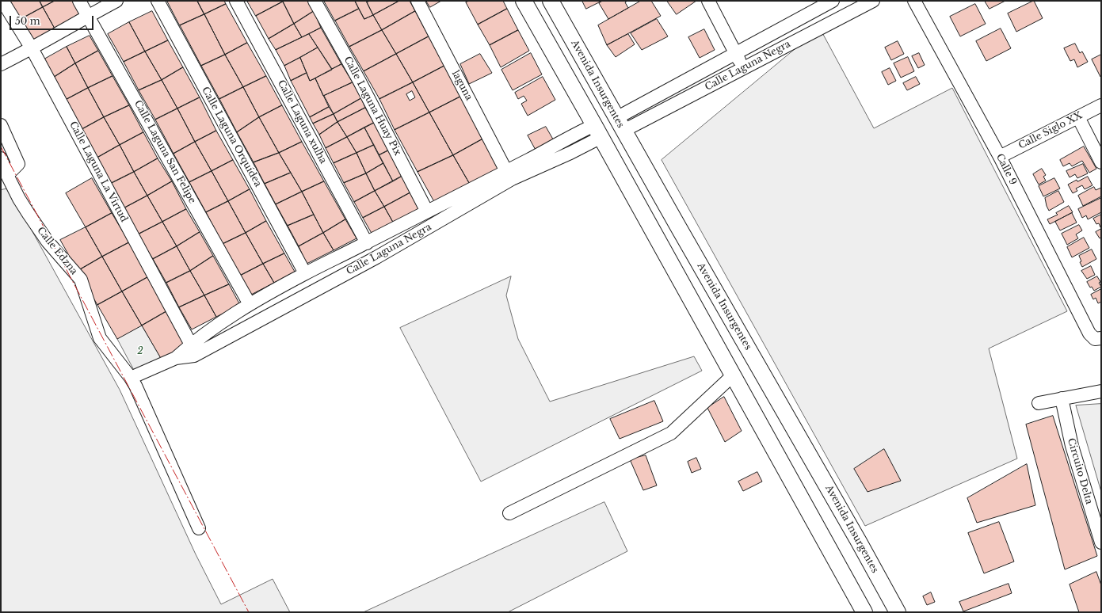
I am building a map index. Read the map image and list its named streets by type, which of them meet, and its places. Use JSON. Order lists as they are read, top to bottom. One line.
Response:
{"streets":{"main road":["Avenida Insurgentes"],"street":["Calle Laguna Negra","laguna","Calle Laguna Huay Pix","Calle Laguna xulha","Calle Siglo XX","Calle Laguna Orquídea","Calle Laguna San Felipe","Calle 9","Calle Laguna La Virtud","Calle Edzna","Circuito Delta"]},"crossings":[["Calle Laguna Negra","Avenida Insurgentes"],["Calle Laguna Negra","laguna"],["Calle Laguna Negra","Calle Laguna Huay Pix"],["Calle Laguna Negra","Calle Laguna xulha"],["Calle Laguna Negra","Calle Laguna Orquídea"],["Calle Laguna Negra","Calle Laguna San Felipe"],["Calle Laguna Negra","Calle Laguna La Virtud"],["Calle Laguna Negra","Calle Edzna"],["Calle Siglo XX","Calle 9"]],"parks":["2"],"scale_bar":"50 m"}
